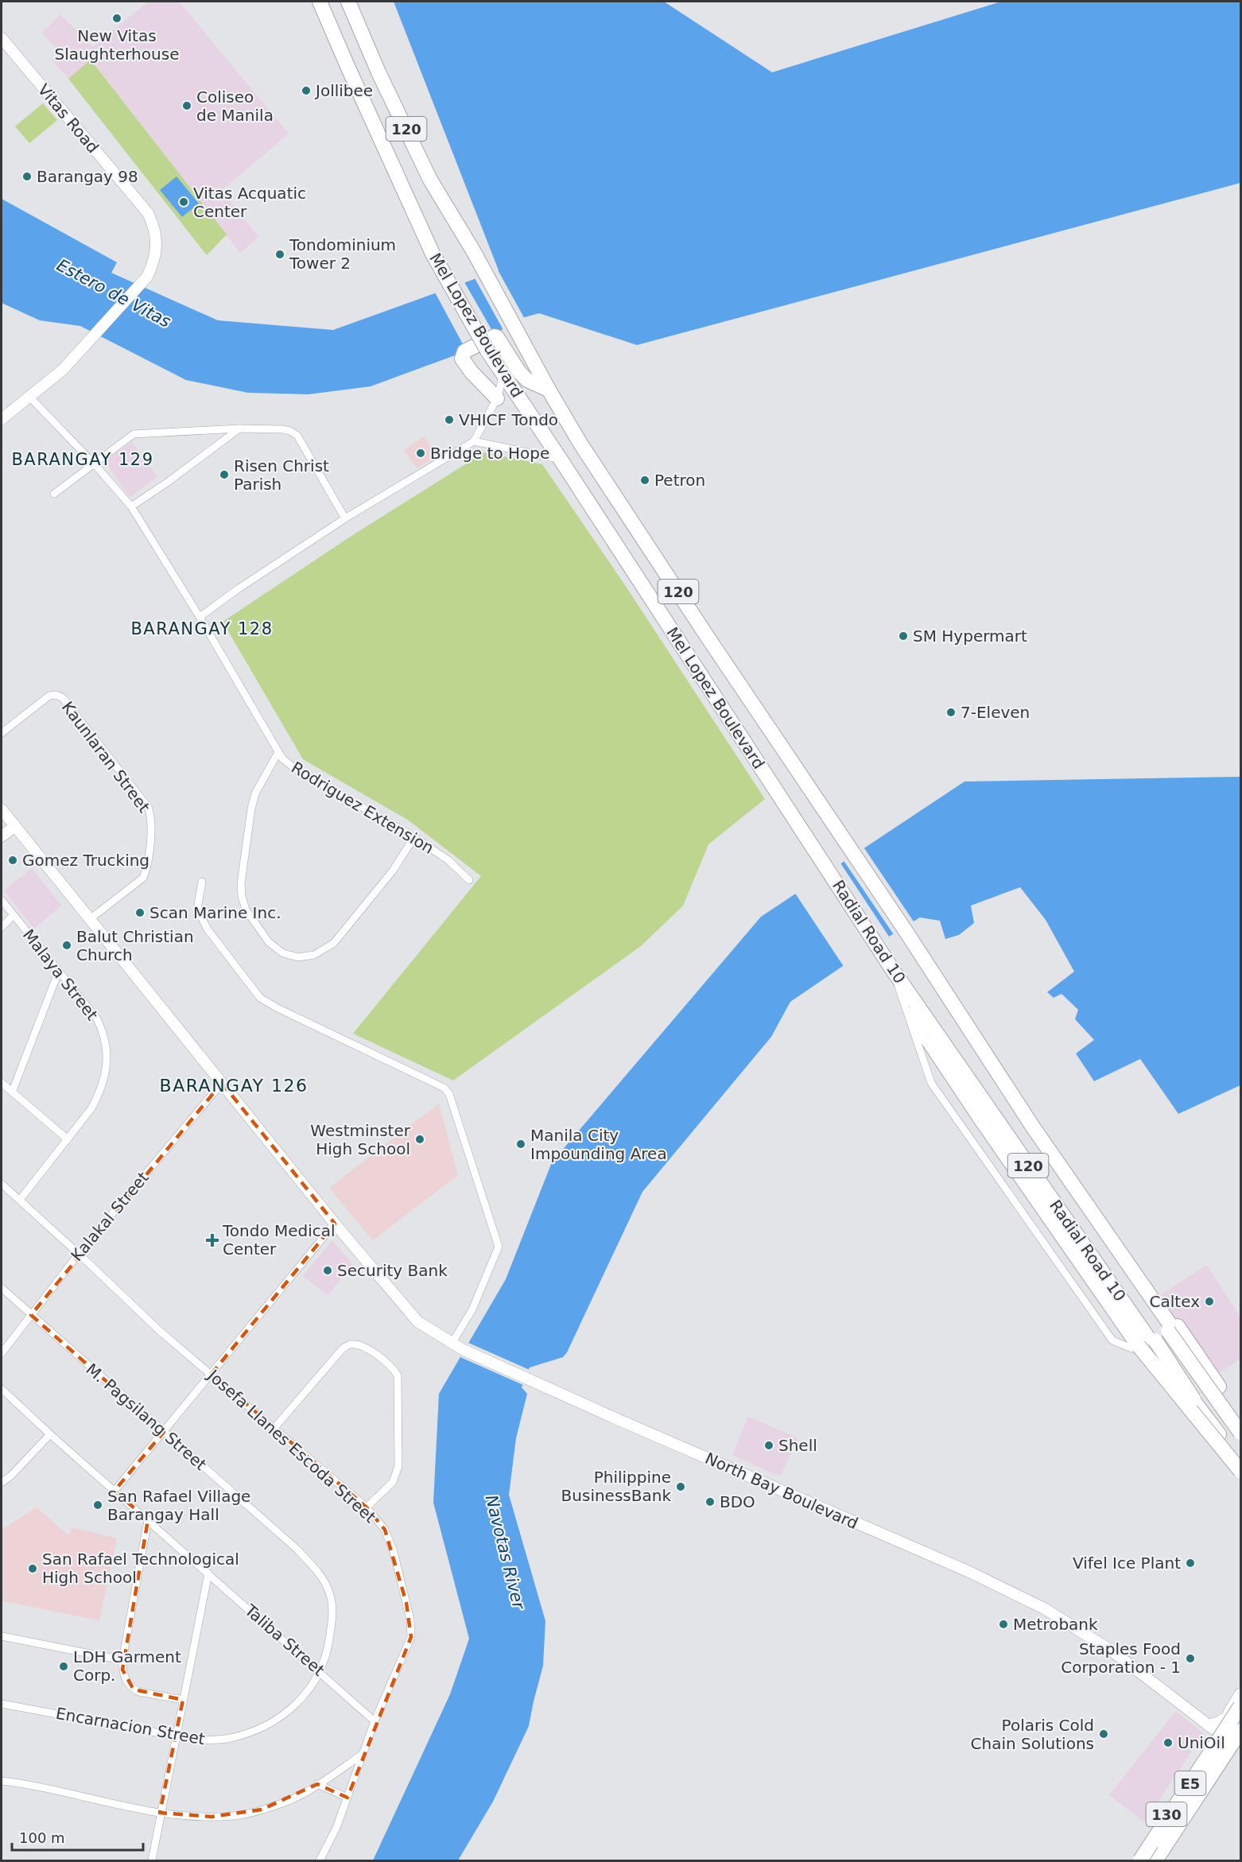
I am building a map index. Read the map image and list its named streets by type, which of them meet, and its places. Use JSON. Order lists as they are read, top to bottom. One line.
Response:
{"streets":{"highway":["120","Mel Lopez Boulevard","Radial Road 10","E5"],"main road":["Vitas Road","North Bay Boulevard","130"],"street":["Kaunlaran Street","Rodriguez Extension","Malaya Street","Kalakal Street","M. Pagsilang Street","Josefa Llanes Escoda Street","Taliba Street","Encarnacion Street"]},"crossings":[["Vitas Road","Rodriguez Extension"],["Mel Lopez Boulevard","Radial Road 10"],["Kaunlaran Street","North Bay Boulevard"],["Malaya Street","Josefa Llanes Escoda Street"],["Kalakal Street","M. Pagsilang Street"],["Kalakal Street","Josefa Llanes Escoda Street"],["Kalakal Street","North Bay Boulevard"],["M. Pagsilang Street","Taliba Street"],["M. Pagsilang Street","Encarnacion Street"],["Josefa Llanes Escoda Street","Taliba Street"],["North Bay Boulevard","130"],["Taliba Street","Encarnacion Street"]],"districts":["BARANGAY 129","BARANGAY 128","BARANGAY 126"],"water":["Estero de Vitas","Navotas River"],"places":{"other":["New Vitas Slaughterhouse","Jollibee","Coliseo de Manila","Barangay 98","Vitas Acquatic Center","Tondominium Tower 2","VHICF Tondo","Bridge to Hope","Risen Christ Parish","Petron","SM Hypermart","7-Eleven","Gomez Trucking","Scan Marine Inc.","Balut Christian Church","Westminster High School","Manila City Impounding Area","Security Bank","Caltex","Shell","Philippine BusinessBank","BDO","San Rafael Village Barangay Hall","Vifel Ice Plant","San Rafael Technological High School","Metrobank","Staples Food Corporation - 1","LDH Garment Corp.","Polaris Cold Chain Solutions","UniOil"],"health":["Tondo Medical Center"]},"scale_bar":"100 m"}
